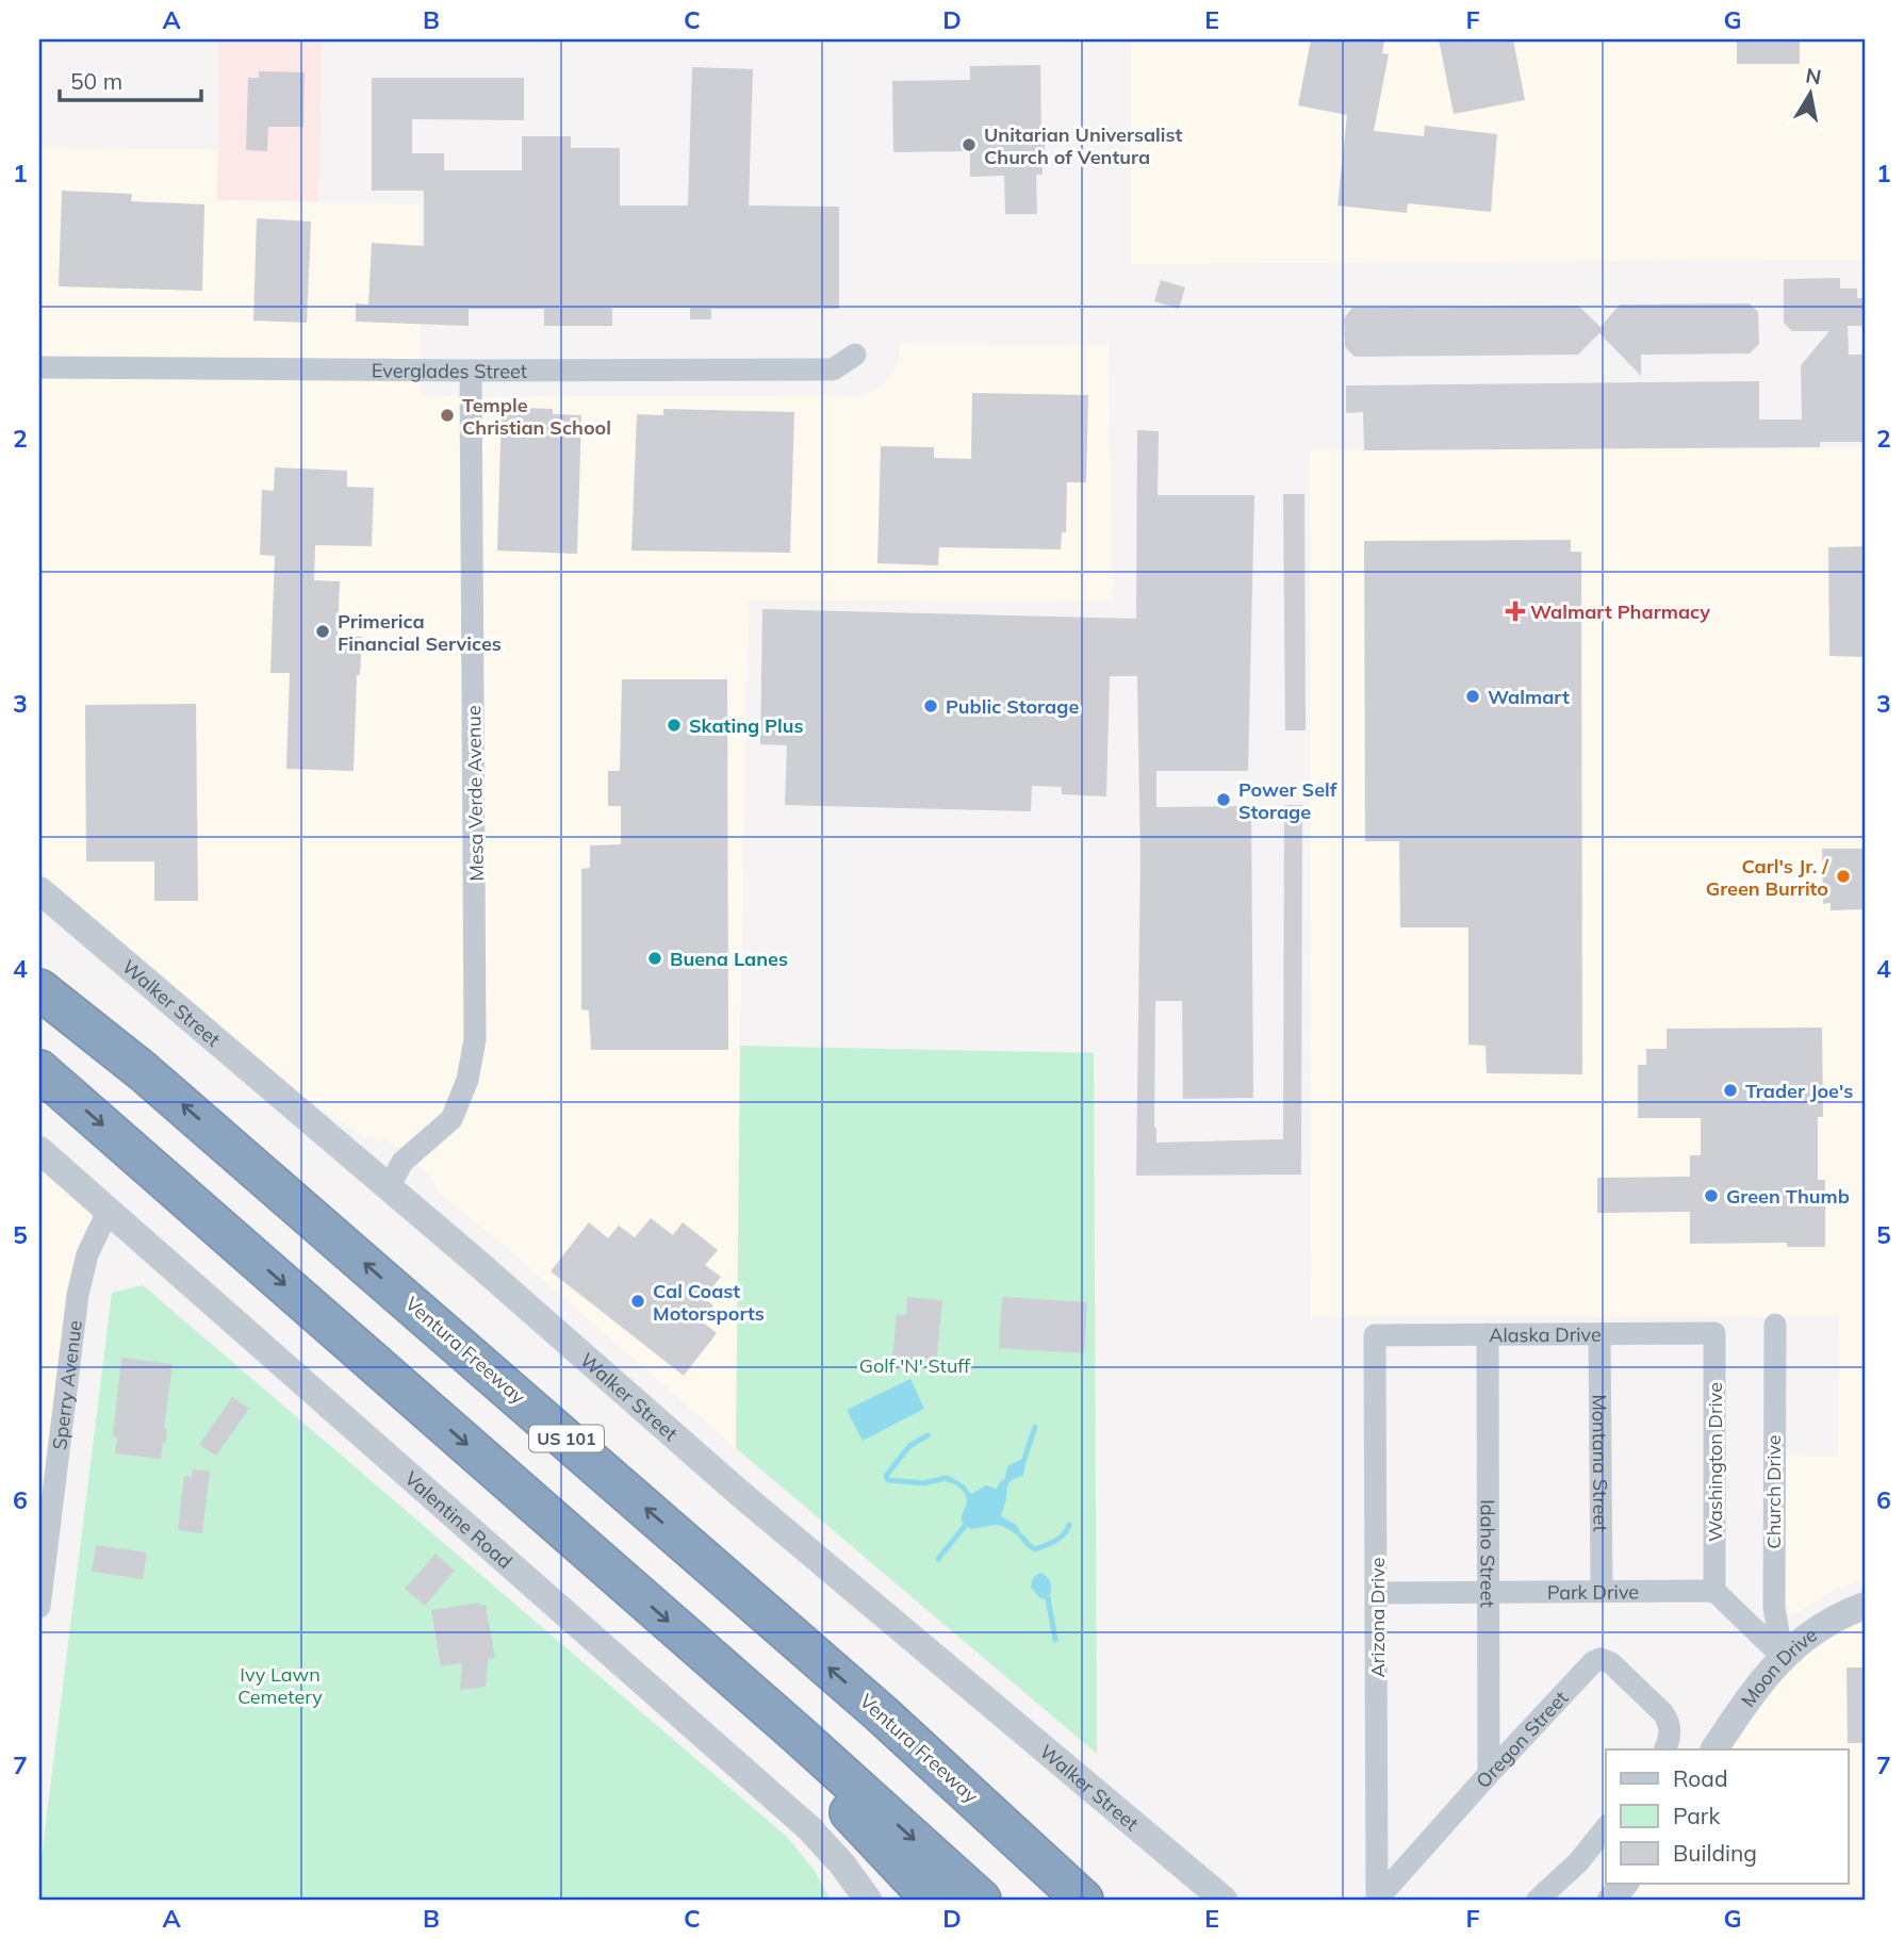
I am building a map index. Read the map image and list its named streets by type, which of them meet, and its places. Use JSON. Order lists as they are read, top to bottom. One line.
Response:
{"streets":{"highway":["Ventura Freeway","US 101"],"street":["Everglades Street","Mesa Verde Avenue","Walker Street","Alaska Drive","Sperry Avenue","Montana Street","Washington Drive","Church Drive","Valentine Road","Idaho Street","Park Drive","Arizona Drive","Moon Drive","Oregon Street"]},"crossings":[["Everglades Street","Mesa Verde Avenue"],["Mesa Verde Avenue","Walker Street"],["Alaska Drive","Montana Street"],["Alaska Drive","Washington Drive"],["Alaska Drive","Idaho Street"],["Alaska Drive","Arizona Drive"],["Sperry Avenue","Valentine Road"],["Montana Street","Park Drive"],["Washington Drive","Park Drive"],["Church Drive","Moon Drive"],["Idaho Street","Park Drive"],["Idaho Street","Oregon Street"],["Park Drive","Arizona Drive"],["Arizona Drive","Oregon Street"]],"parks":["Golf 'N' Stuff","Ivy Lawn Cemetery"],"places":{"other":["Unitarian Universalist Church of Ventura","Temple Christian School","Primerica Financial Services","Walmart","Public Storage","Skating Plus","Power Self Storage","Carl's Jr. / Green Burrito","Buena Lanes","Trader Joe's","Green Thumb","Cal Coast Motorsports"],"health":["Walmart Pharmacy"]},"legend":["Road","Park","Building"],"scale_bar":"50 m","north":"top","grid":{"columns":["A","B","C","D","E","F","G"],"rows":["1","2","3","4","5","6","7"]}}
